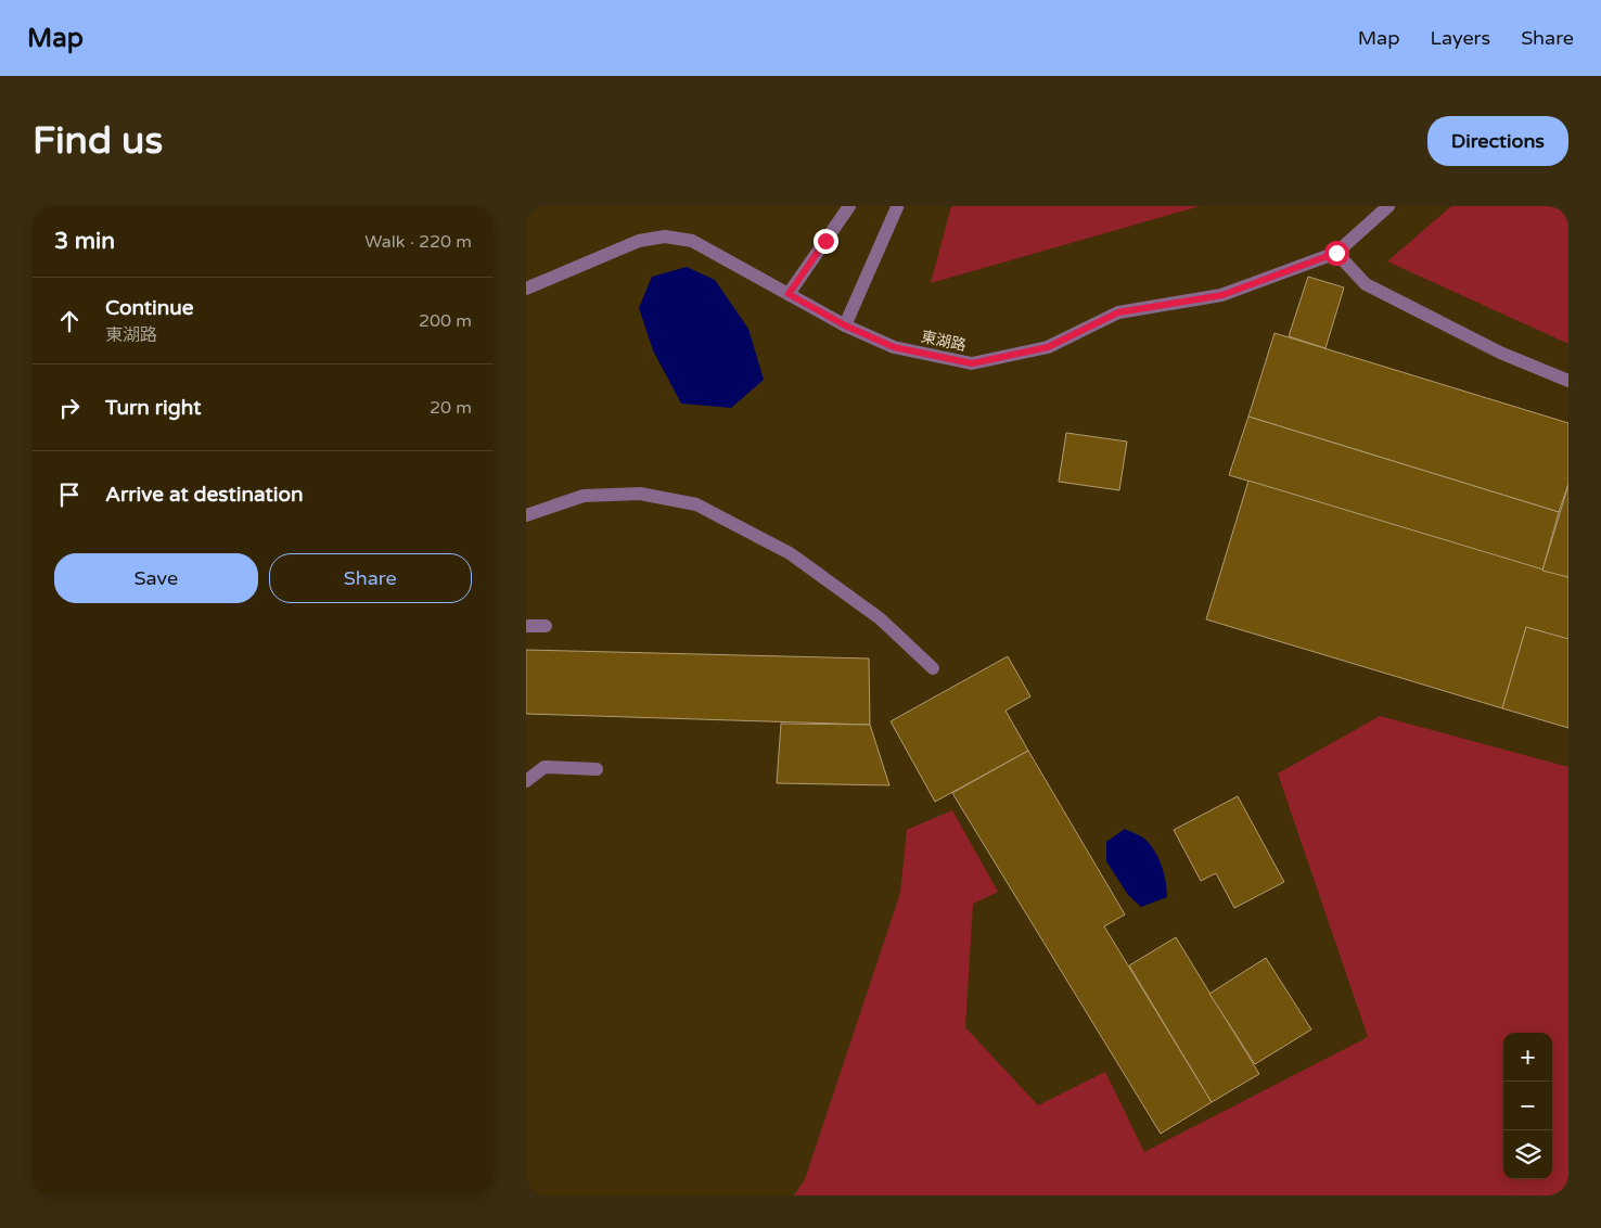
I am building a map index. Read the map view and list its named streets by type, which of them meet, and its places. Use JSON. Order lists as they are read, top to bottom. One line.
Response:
{"streets":{"street":["東湖路"]},"page":{"header":"Map","nav":["Map","Layers","Share"],"buttons":["Directions",["Save","Share"]],"title":"Find us","heading":["3 min","Walk · 220 m"],"list":[["Continue","東湖路","200 m"],["Turn right","20 m"],"Arrive at destination"],"map_buttons":["+","−"]}}
